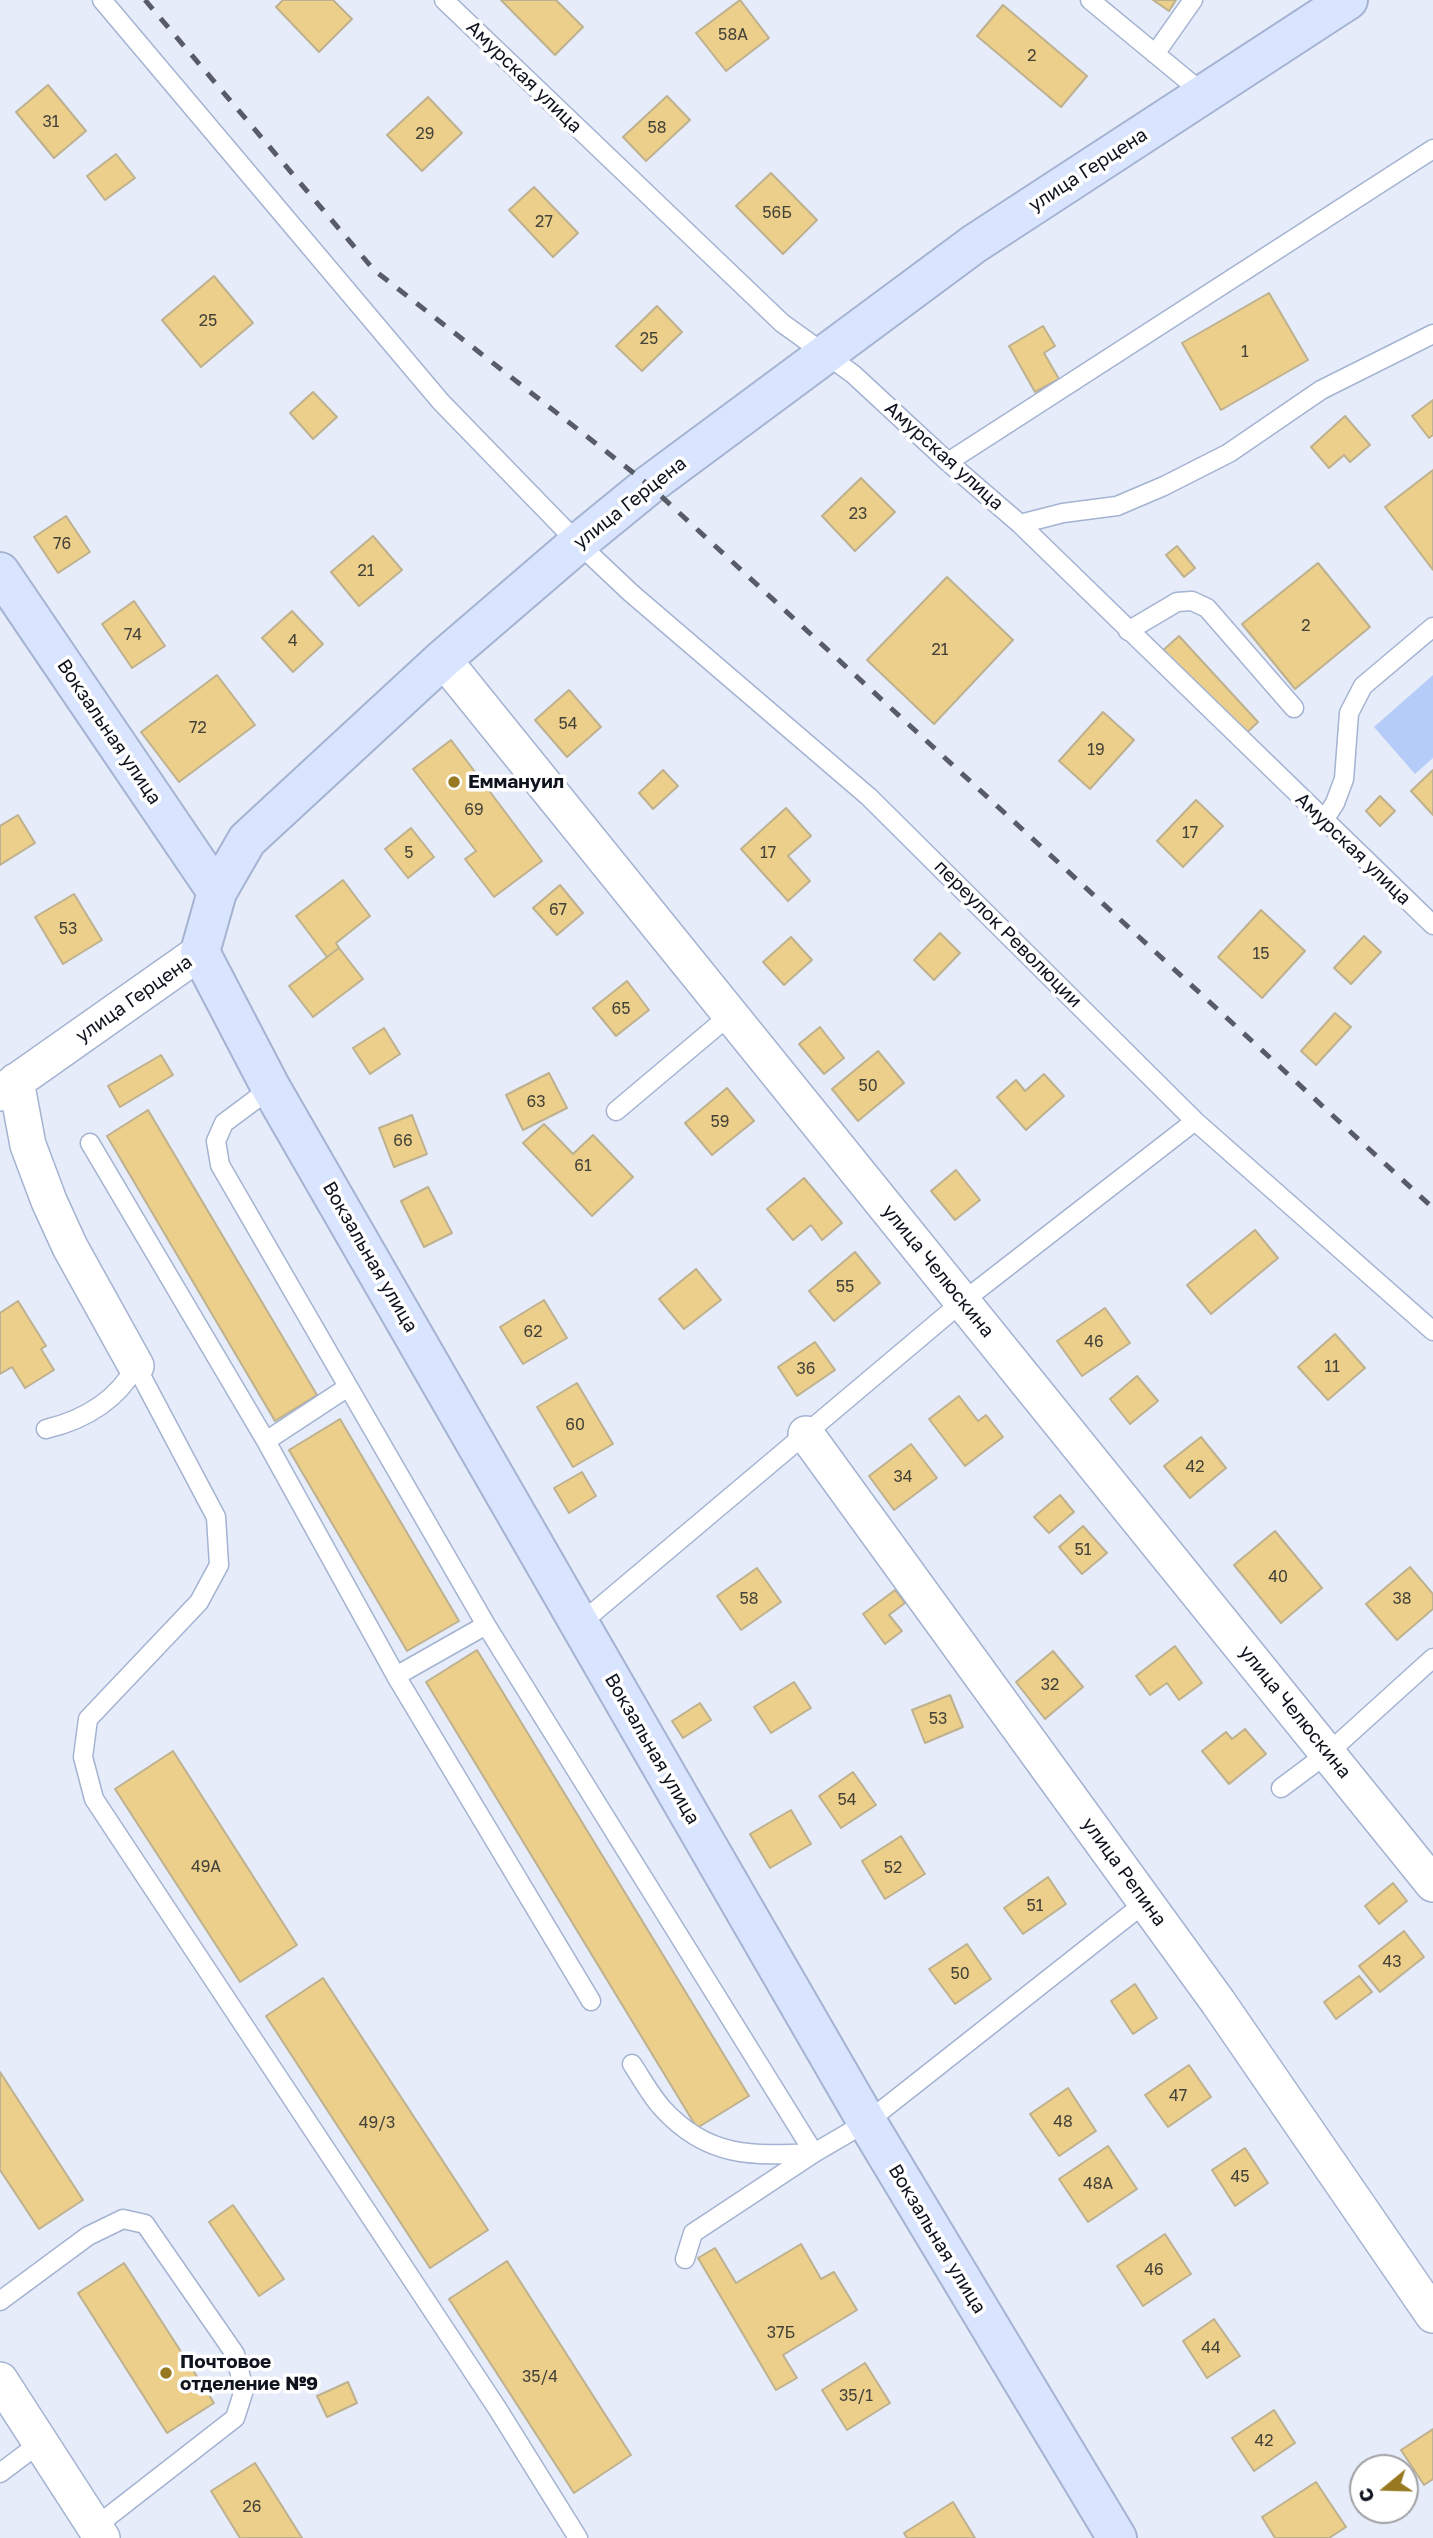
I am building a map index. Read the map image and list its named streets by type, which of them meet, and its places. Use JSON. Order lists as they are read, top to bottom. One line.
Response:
{"streets":{"main road":["улица Герцена","Вокзальная улица"],"street":["улица Челюскина","улица Репина"],"lane":["Амурская улица","переулок Революции"]},"crossings":[["Амурская улица","улица Герцена"],["улица Герцена","Вокзальная улица"],["улица Герцена","переулок Революции"],["улица Герцена","улица Челюскина"]],"places":["Еммануил","Почтовое отделение №9"],"house_numbers":["58А","2","31","58","29","56Б","27","25","25","1","23","76","21","2","74","4","21","54","72","19","69","17","5","17","67","53","15","65","50","63","59","66","61","55","62","46","11","36","60","42","34","51","40","58","38","32","53","54","49А","52","51","43","50","47","48","49/3","45","48А","46","37Б","44","35/4","35/1","42","26"],"north":"left"}
